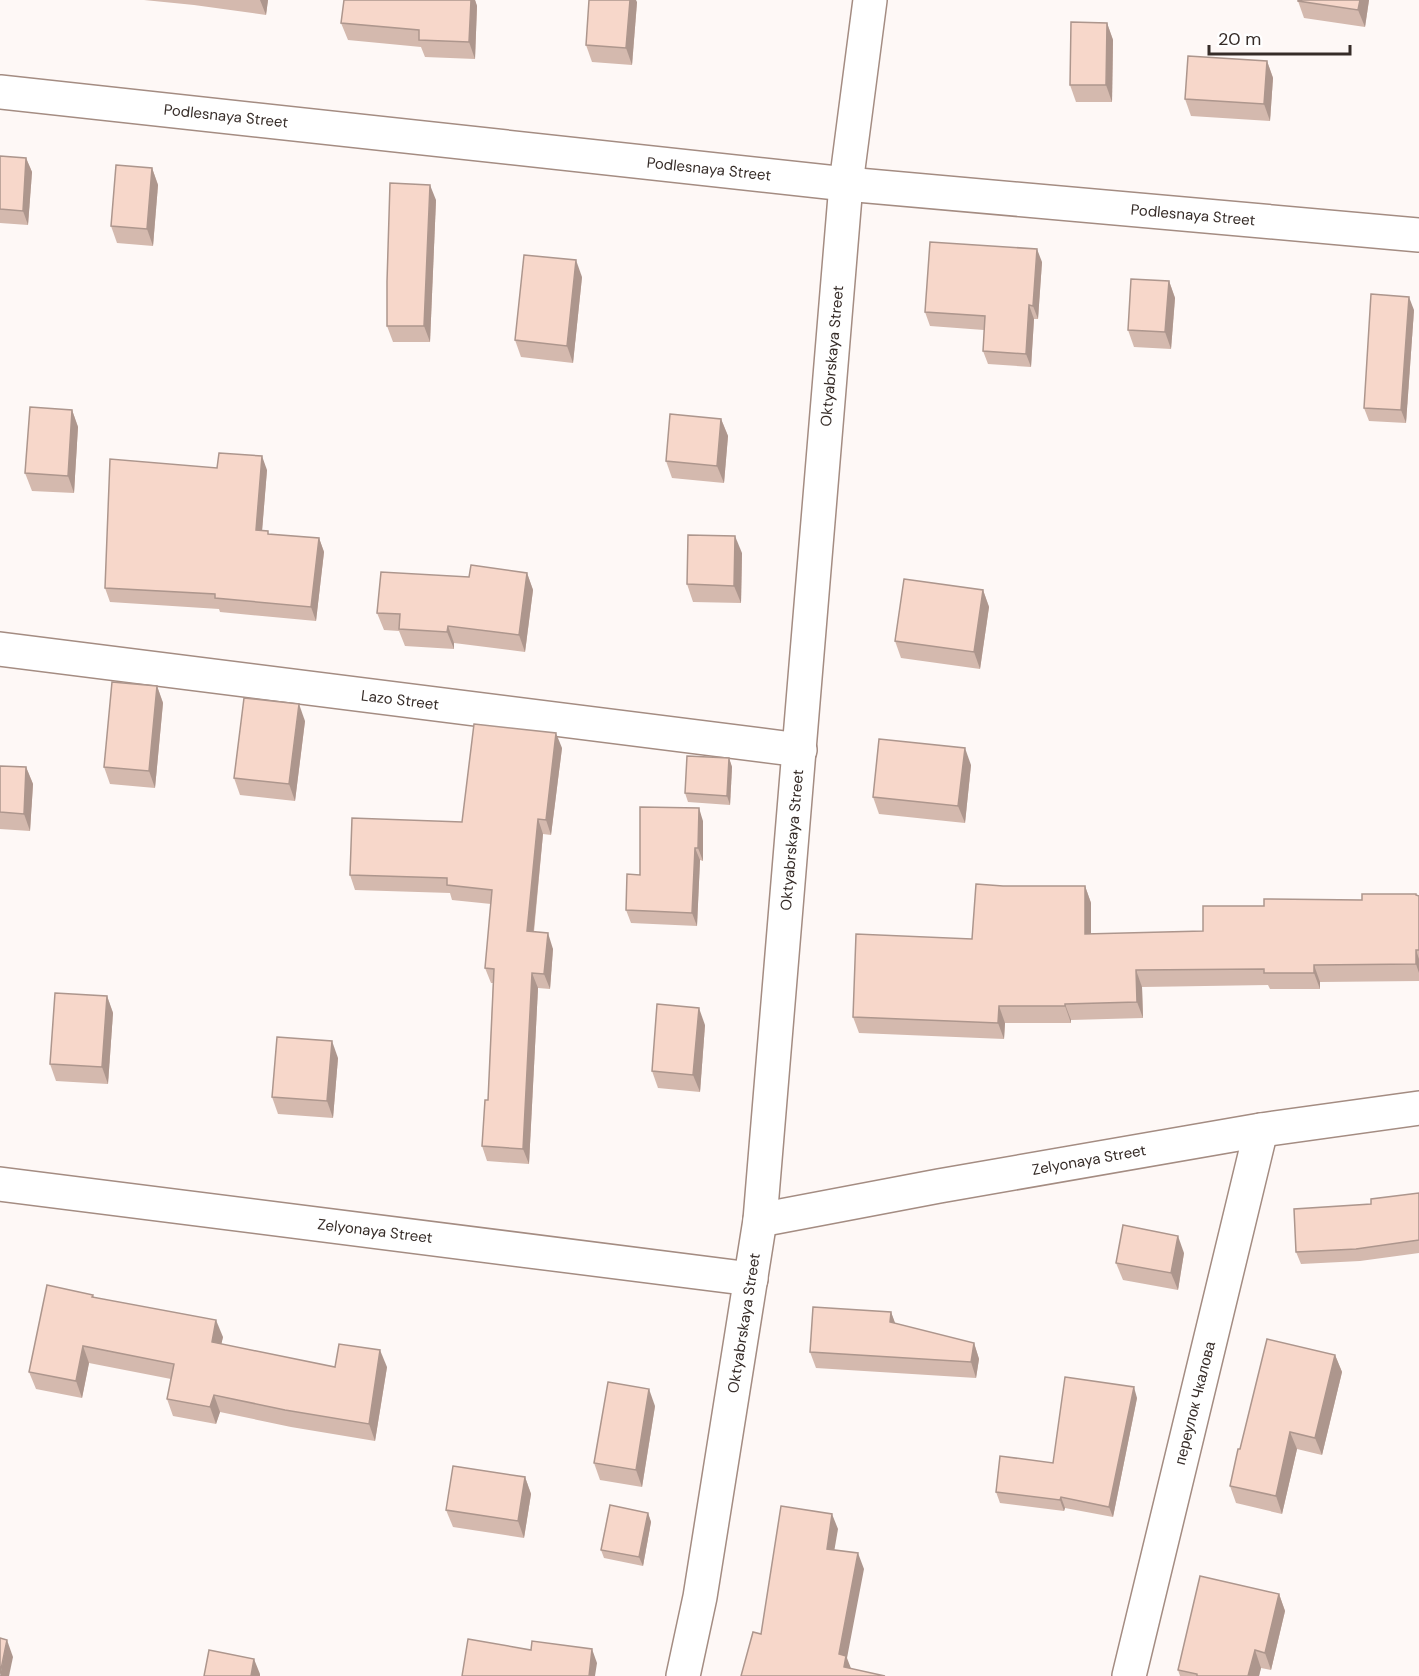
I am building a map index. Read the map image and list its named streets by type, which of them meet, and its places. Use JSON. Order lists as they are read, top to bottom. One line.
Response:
{"streets":{"street":["Podlesnaya Street","Oktyabrskaya Street","Lazo Street","Zelyonaya Street","переулок Чкалова"]},"crossings":[["Podlesnaya Street","Oktyabrskaya Street"],["Oktyabrskaya Street","Lazo Street"],["Oktyabrskaya Street","Zelyonaya Street"],["Zelyonaya Street","переулок Чкалова"]],"scale_bar":"20 m"}
